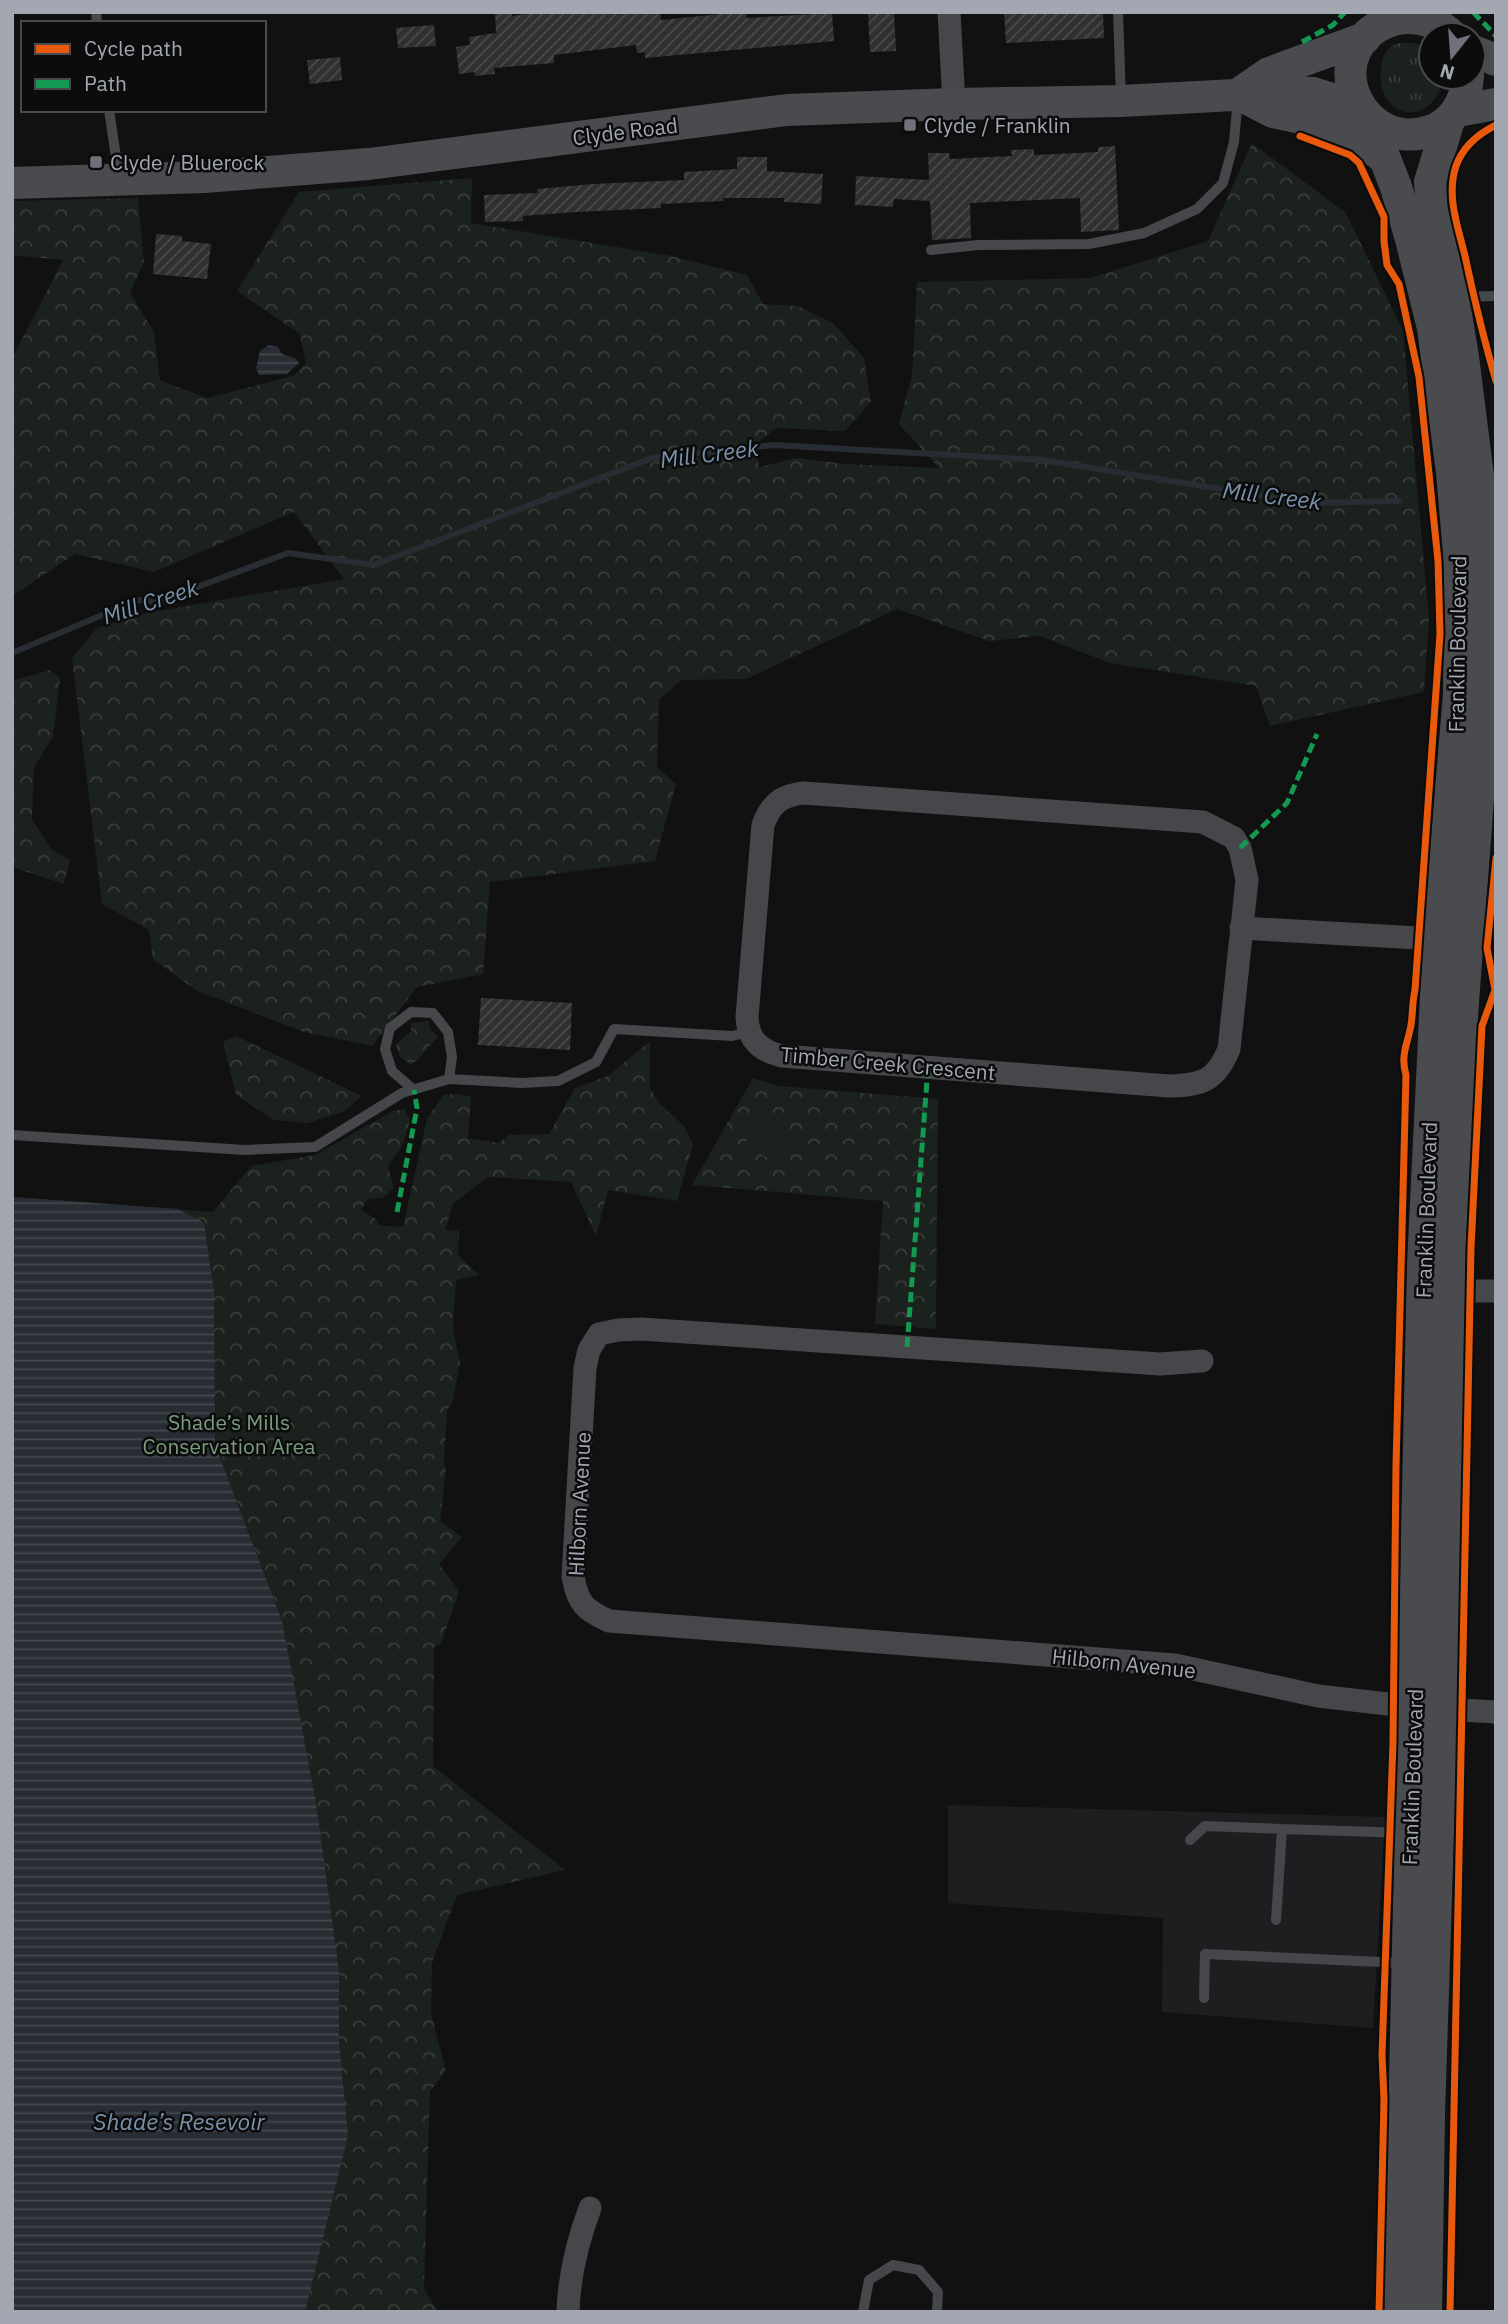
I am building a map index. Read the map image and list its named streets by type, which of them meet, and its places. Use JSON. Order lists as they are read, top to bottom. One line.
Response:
{"streets":{"main road":["Clyde Road","Franklin Boulevard"],"street":["Timber Creek Crescent","Hilborn Avenue"]},"crossings":[["Clyde Road","Franklin Boulevard"],["Franklin Boulevard","Hilborn Avenue"]],"water":["Mill Creek","Shade’s Resevoir"],"parks":["Shade’s Mills Conservation Area"],"places":{"transit":["Clyde / Franklin","Clyde / Bluerock"]},"legend":["Cycle path","Path"],"north":"bottom"}
